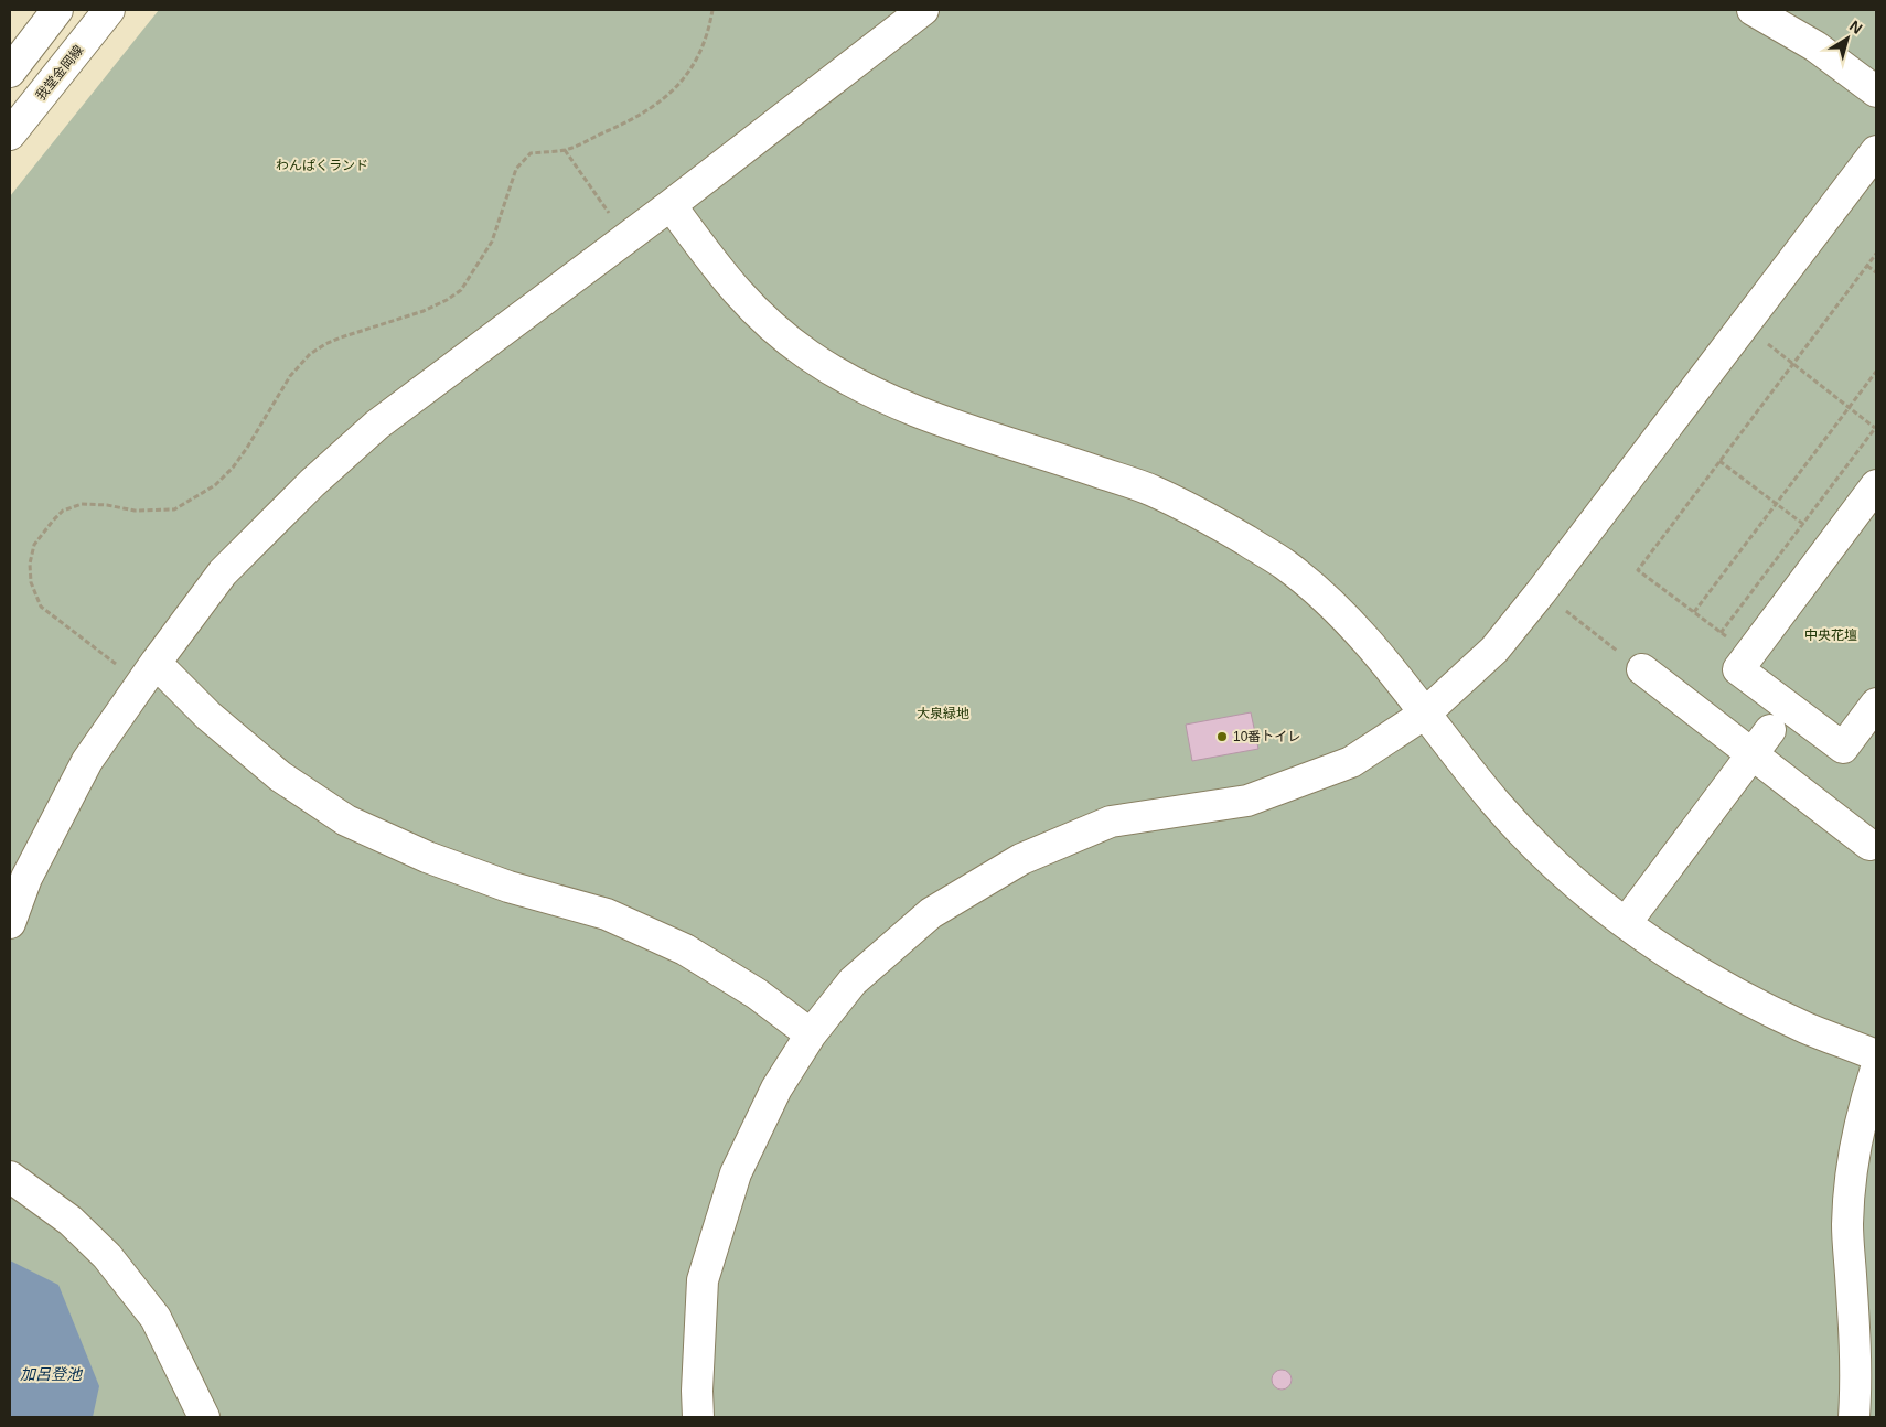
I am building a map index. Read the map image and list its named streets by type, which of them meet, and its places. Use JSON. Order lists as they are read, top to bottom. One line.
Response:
{"streets":{"street":["我堂金岡線"]},"water":["加呂登池"],"parks":["わんぱくランド","中央花壇","大泉緑地"],"places":["10番トイレ"],"north":"top right"}
